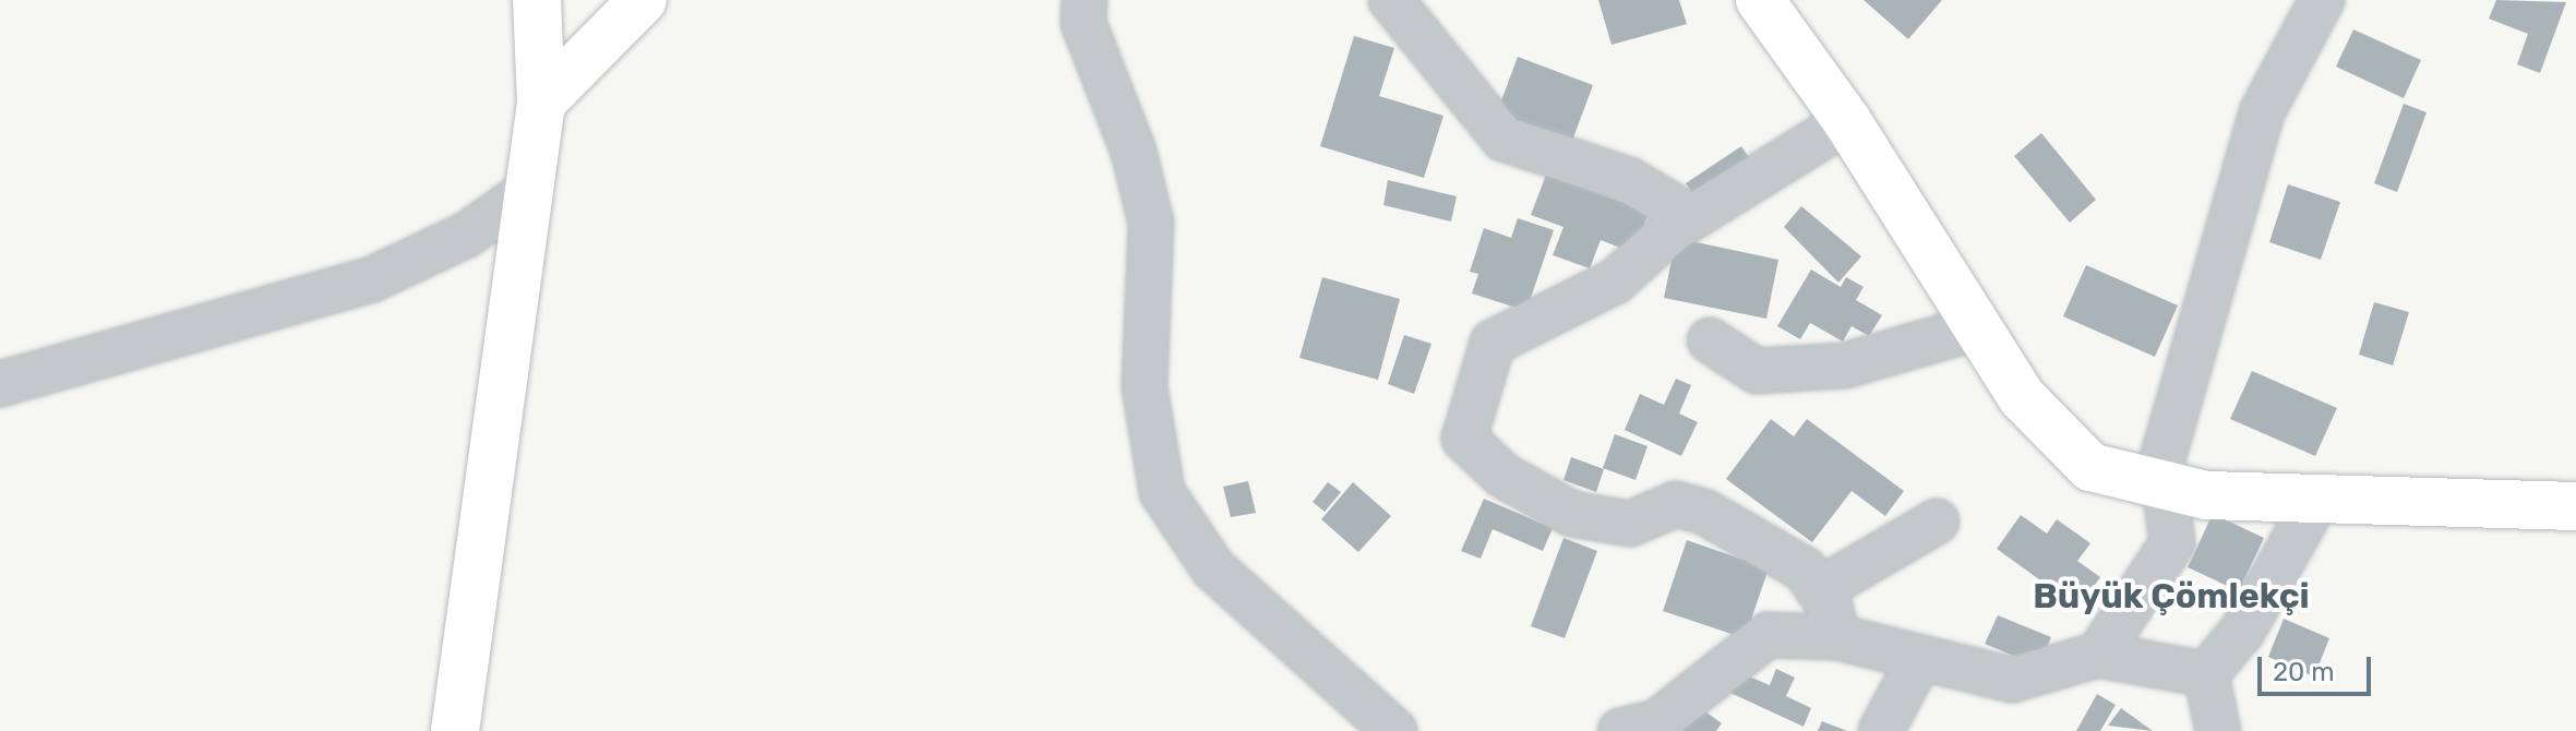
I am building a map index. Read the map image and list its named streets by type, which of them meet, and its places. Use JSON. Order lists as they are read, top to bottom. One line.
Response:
{"districts":["Büyük Çömlekçi"],"scale_bar":"20 m"}
